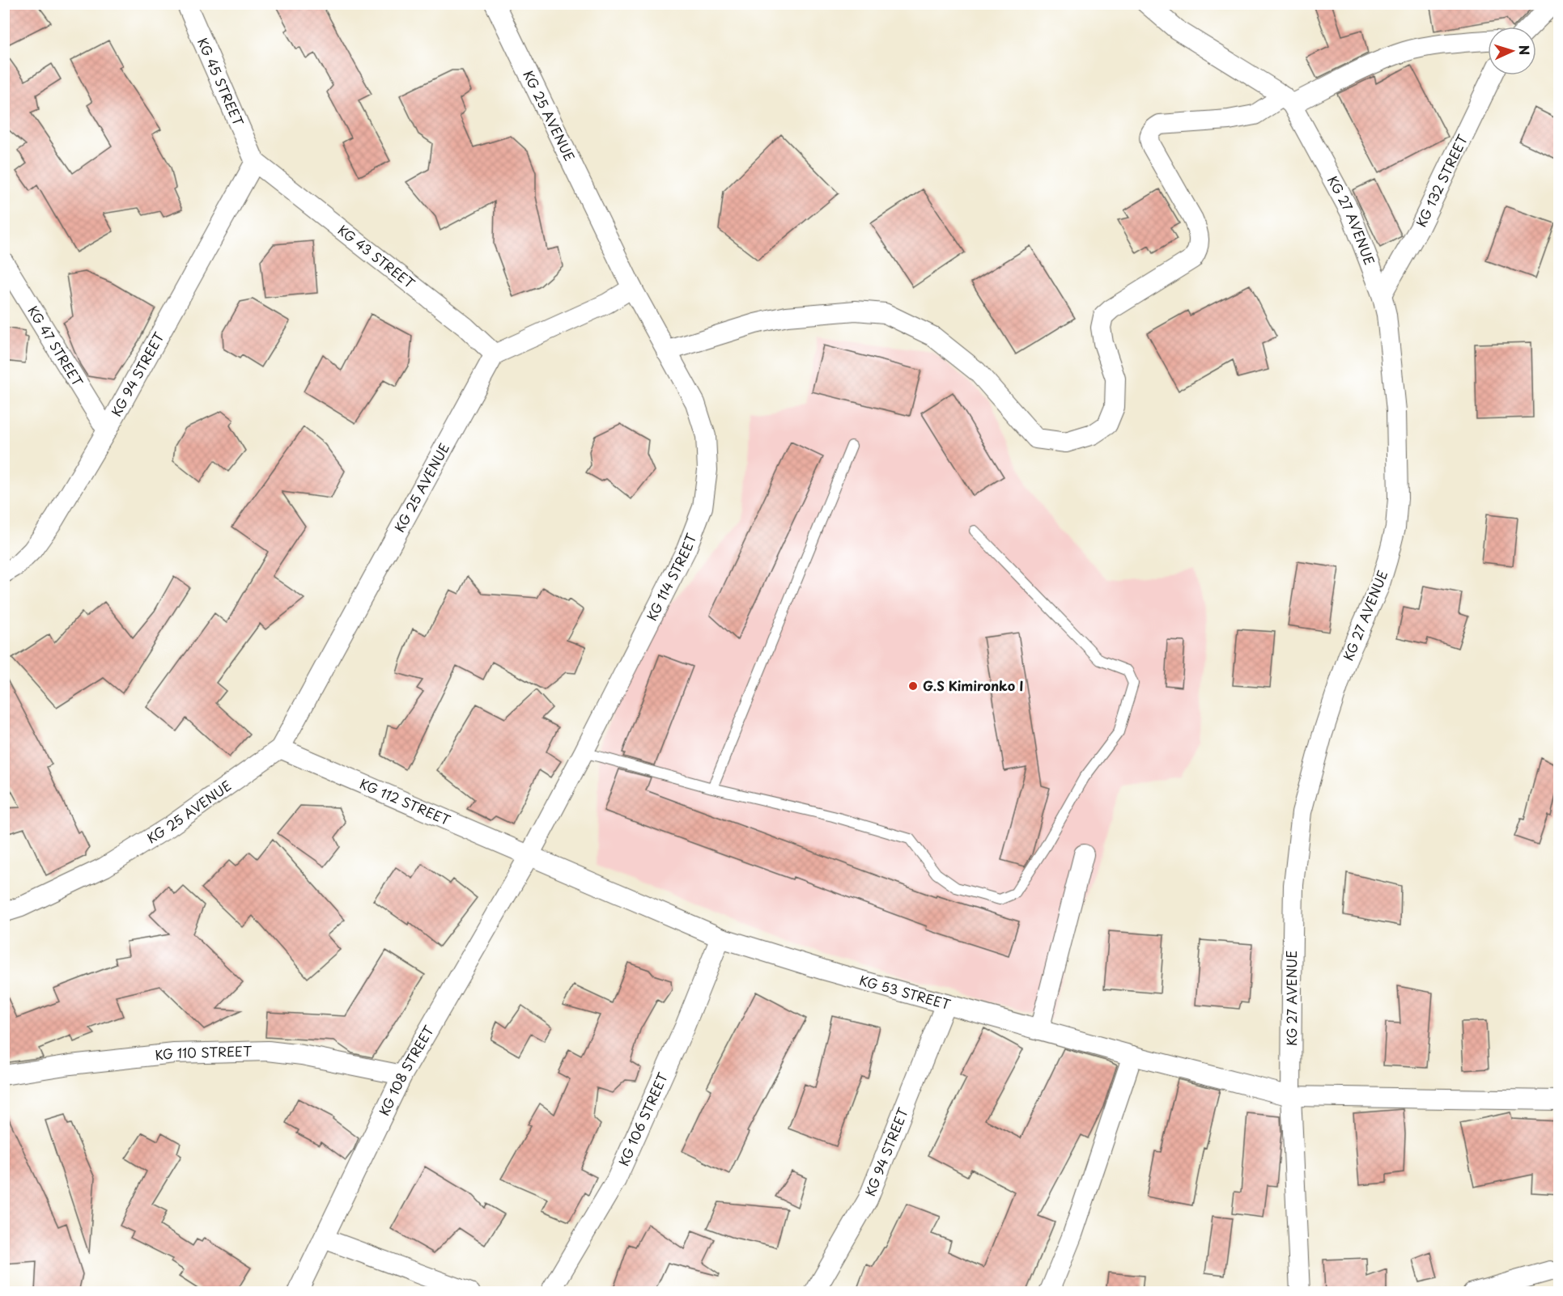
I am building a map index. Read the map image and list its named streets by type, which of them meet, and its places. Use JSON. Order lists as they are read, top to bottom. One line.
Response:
{"streets":{"street":["KG 45 STREET","KG 25 AVENUE","KG 132 STREET","KG 27 AVENUE","KG 43 STREET","KG 47 STREET","KG 94 STREET","KG 114 STREET","KG 112 STREET","KG 53 STREET","KG 110 STREET","KG 108 STREET","KG 106 STREET"]},"crossings":[["KG 45 STREET","KG 43 STREET"],["KG 45 STREET","KG 94 STREET"],["KG 25 AVENUE","KG 43 STREET"],["KG 25 AVENUE","KG 114 STREET"],["KG 25 AVENUE","KG 112 STREET"],["KG 132 STREET","KG 27 AVENUE"],["KG 27 AVENUE","KG 53 STREET"],["KG 43 STREET","KG 94 STREET"],["KG 47 STREET","KG 94 STREET"],["KG 94 STREET","KG 53 STREET"],["KG 114 STREET","KG 112 STREET"],["KG 114 STREET","KG 53 STREET"],["KG 114 STREET","KG 108 STREET"],["KG 112 STREET","KG 53 STREET"],["KG 112 STREET","KG 108 STREET"],["KG 53 STREET","KG 108 STREET"],["KG 53 STREET","KG 106 STREET"],["KG 110 STREET","KG 108 STREET"]],"places":["G.S Kimironko I"],"north":"right"}
